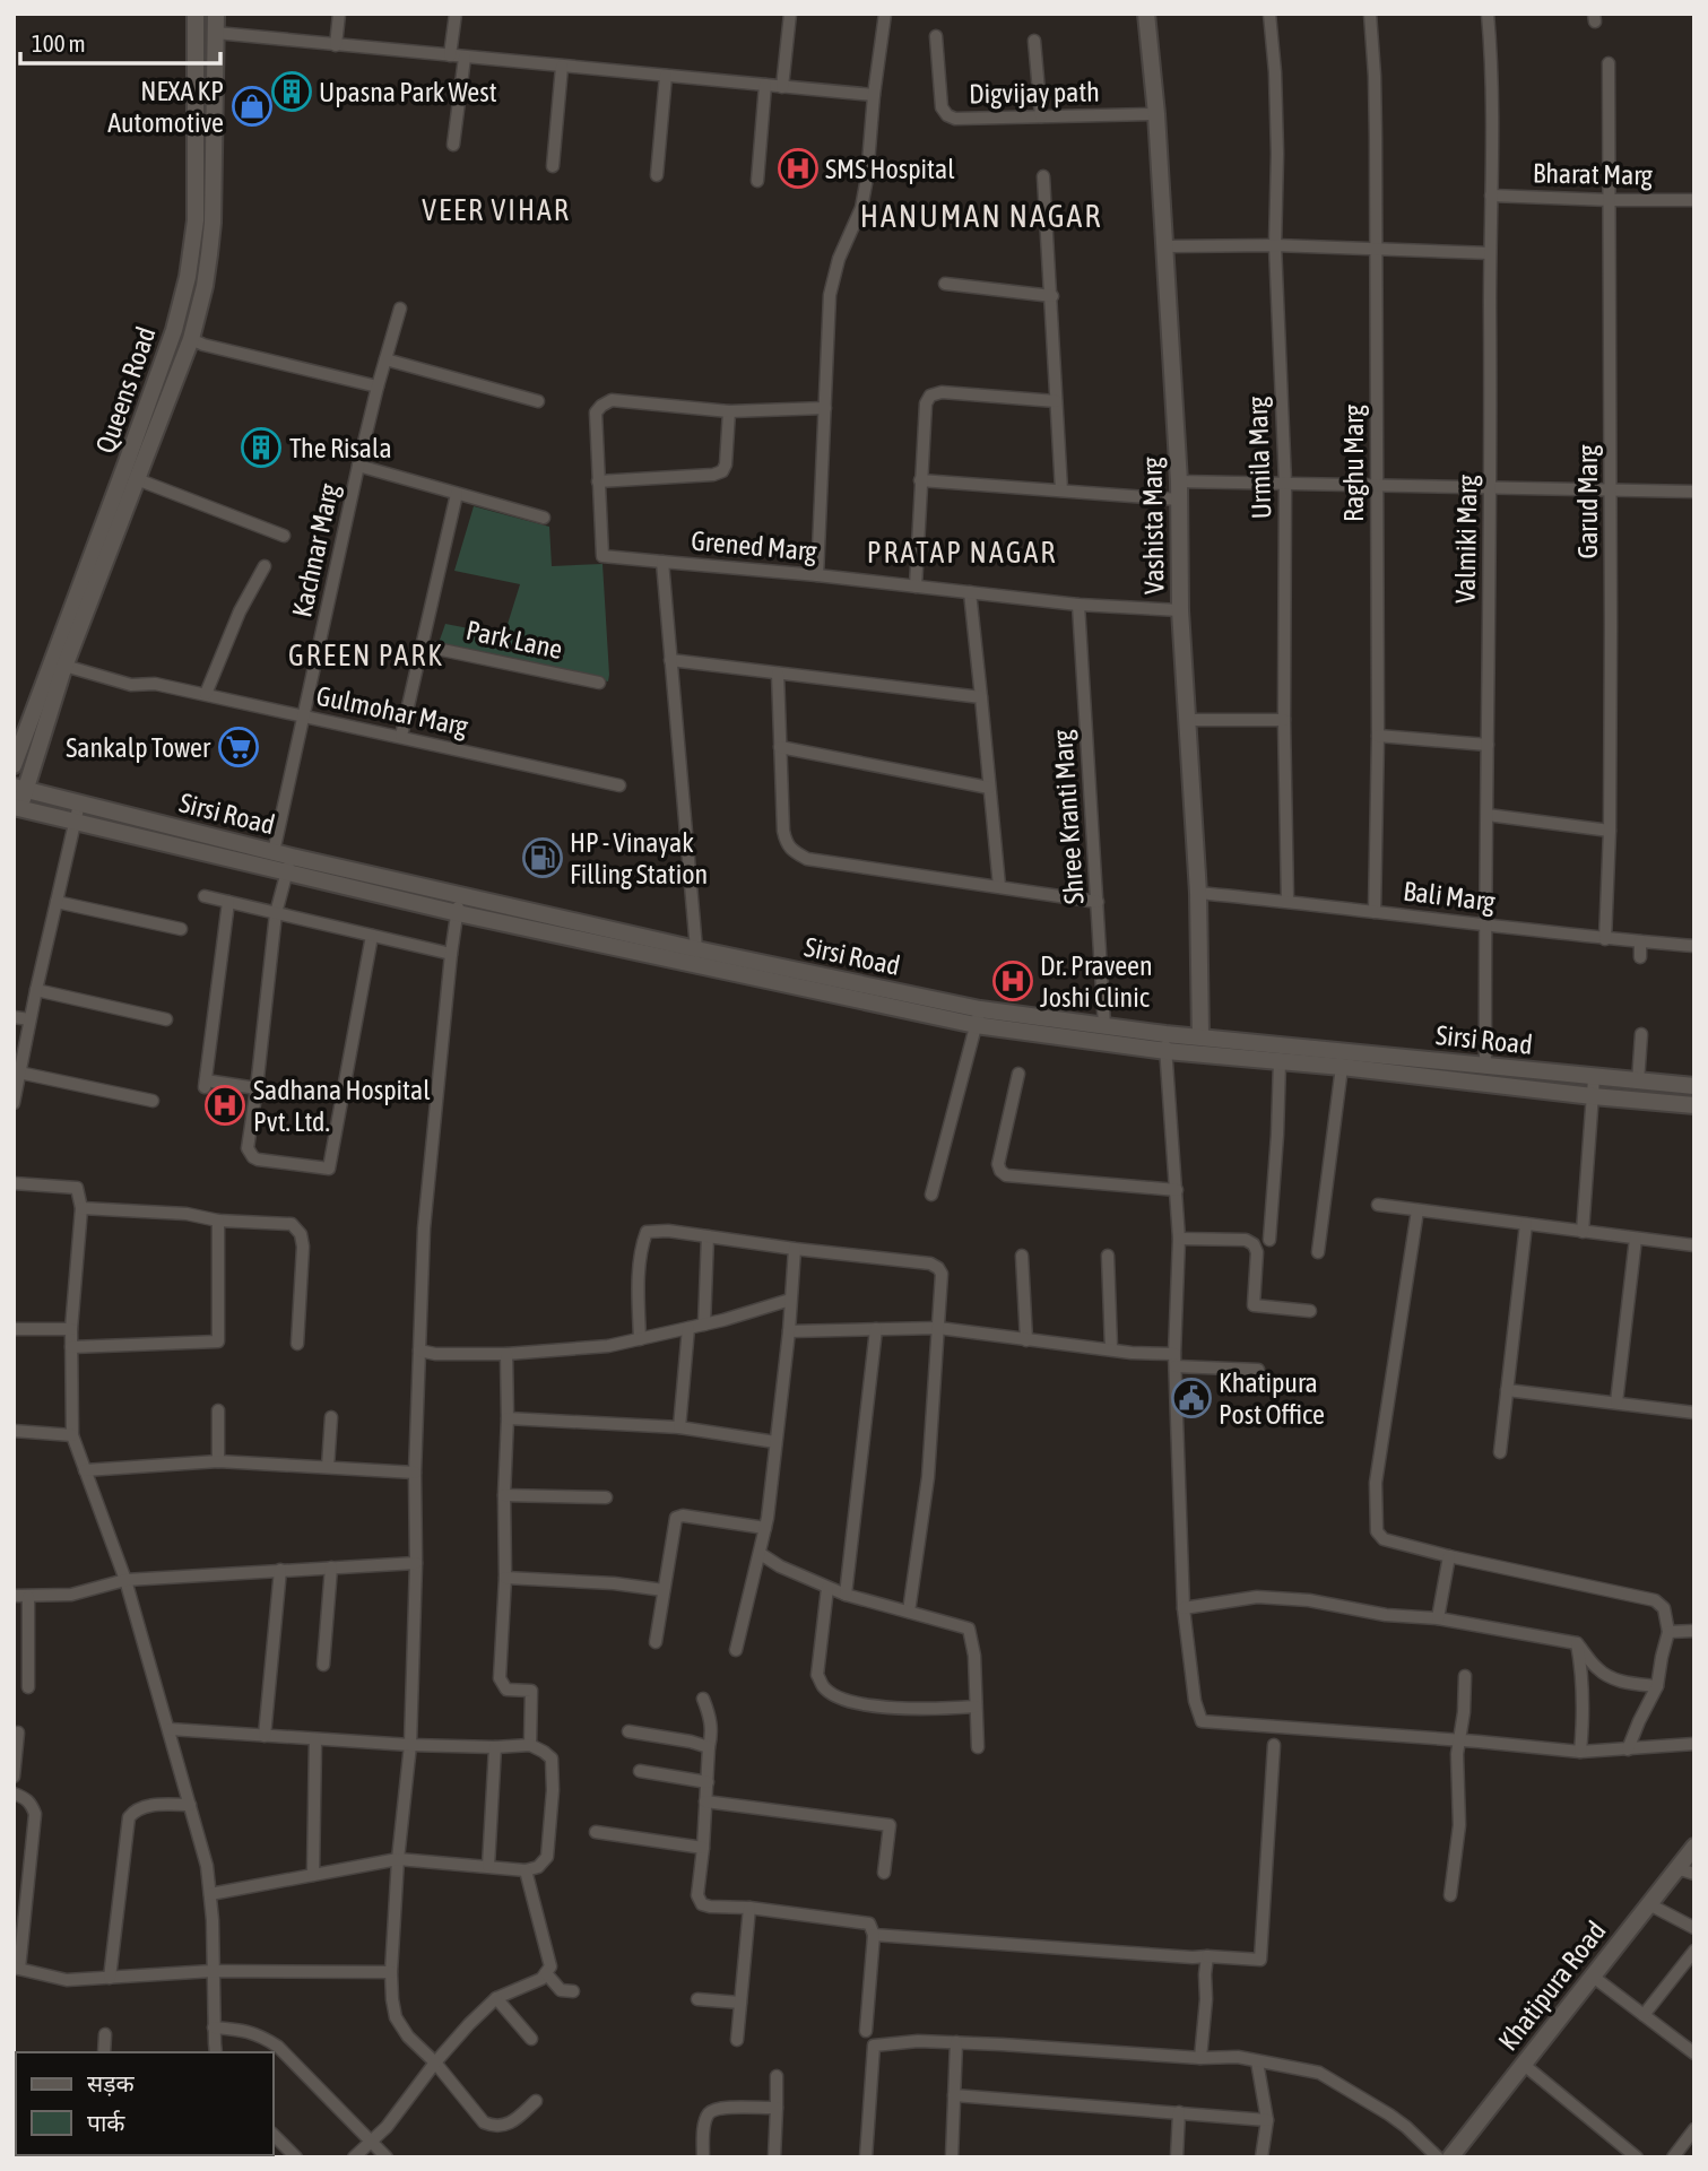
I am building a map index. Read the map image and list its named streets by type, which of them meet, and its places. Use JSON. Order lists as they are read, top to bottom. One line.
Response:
{"streets":{"street":["Digvijay path","Bharat Marg","Queens Road","Urmila Marg","Raghu Marg","Garud Marg","Vashista Marg","Valmiki Marg","Grened Marg","Kachnar Marg","Park Lane","Gulmohar Marg","Sirsi Road","Shree Kranti Marg","Bali Marg","Khatipura Road"]},"crossings":[["Digvijay path","Vashista Marg"],["Bharat Marg","Garud Marg"],["Bharat Marg","Valmiki Marg"],["Queens Road","Gulmohar Marg"],["Queens Road","Sirsi Road"],["Urmila Marg","Bali Marg"],["Raghu Marg","Bali Marg"],["Garud Marg","Bali Marg"],["Vashista Marg","Grened Marg"],["Vashista Marg","Sirsi Road"],["Vashista Marg","Bali Marg"],["Valmiki Marg","Sirsi Road"],["Valmiki Marg","Bali Marg"],["Grened Marg","Sirsi Road"],["Grened Marg","Shree Kranti Marg"],["Kachnar Marg","Gulmohar Marg"],["Kachnar Marg","Sirsi Road"],["Sirsi Road","Shree Kranti Marg"]],"districts":["VEER VIHAR","HANUMAN NAGAR","PRATAP NAGAR","GREEN PARK"],"places":{"building":["Upasna Park West","The Risala"],"shop":["NEXA KP Automotive"],"hospital":["SMS Hospital","Dr. Praveen Joshi Clinic","Sadhana Hospital Pvt. Ltd."],"supermarket":["Sankalp Tower"],"fuel station":["HP - Vinayak Filling Station"],"public building":["Khatipura Post Office"]},"legend":["सड़क","पार्क"],"scale_bar":"100 m"}
